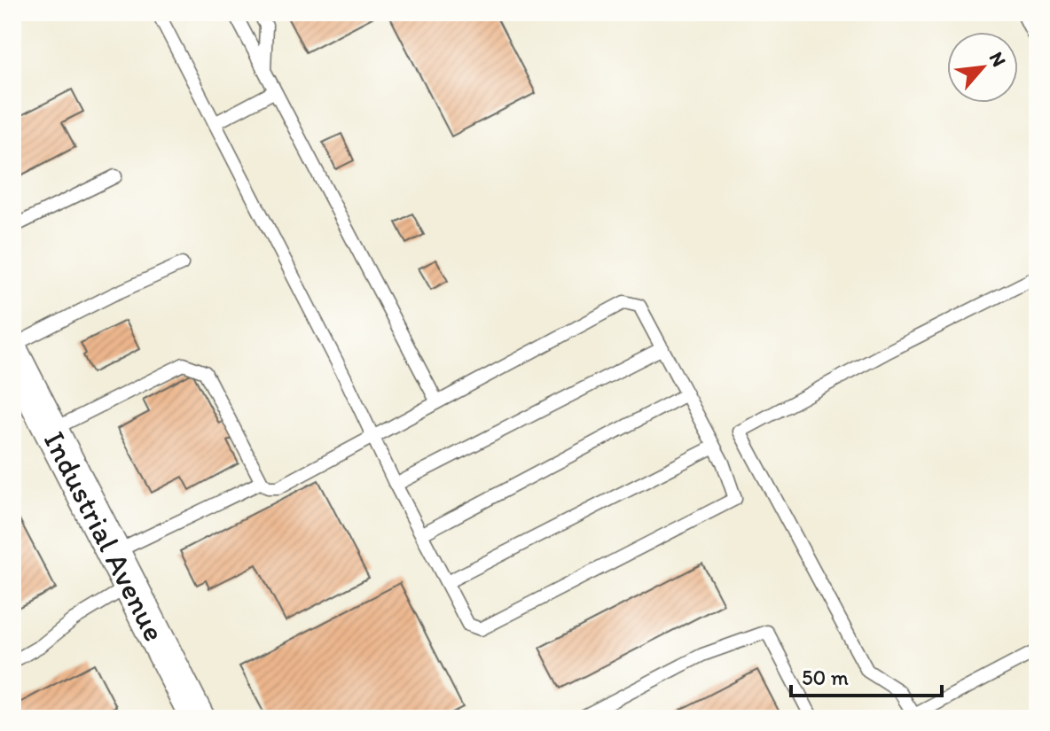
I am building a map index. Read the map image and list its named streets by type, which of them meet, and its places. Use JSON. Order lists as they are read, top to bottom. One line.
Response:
{"streets":{"main road":["Industrial Avenue"]},"scale_bar":"50 m","north":"top right"}
